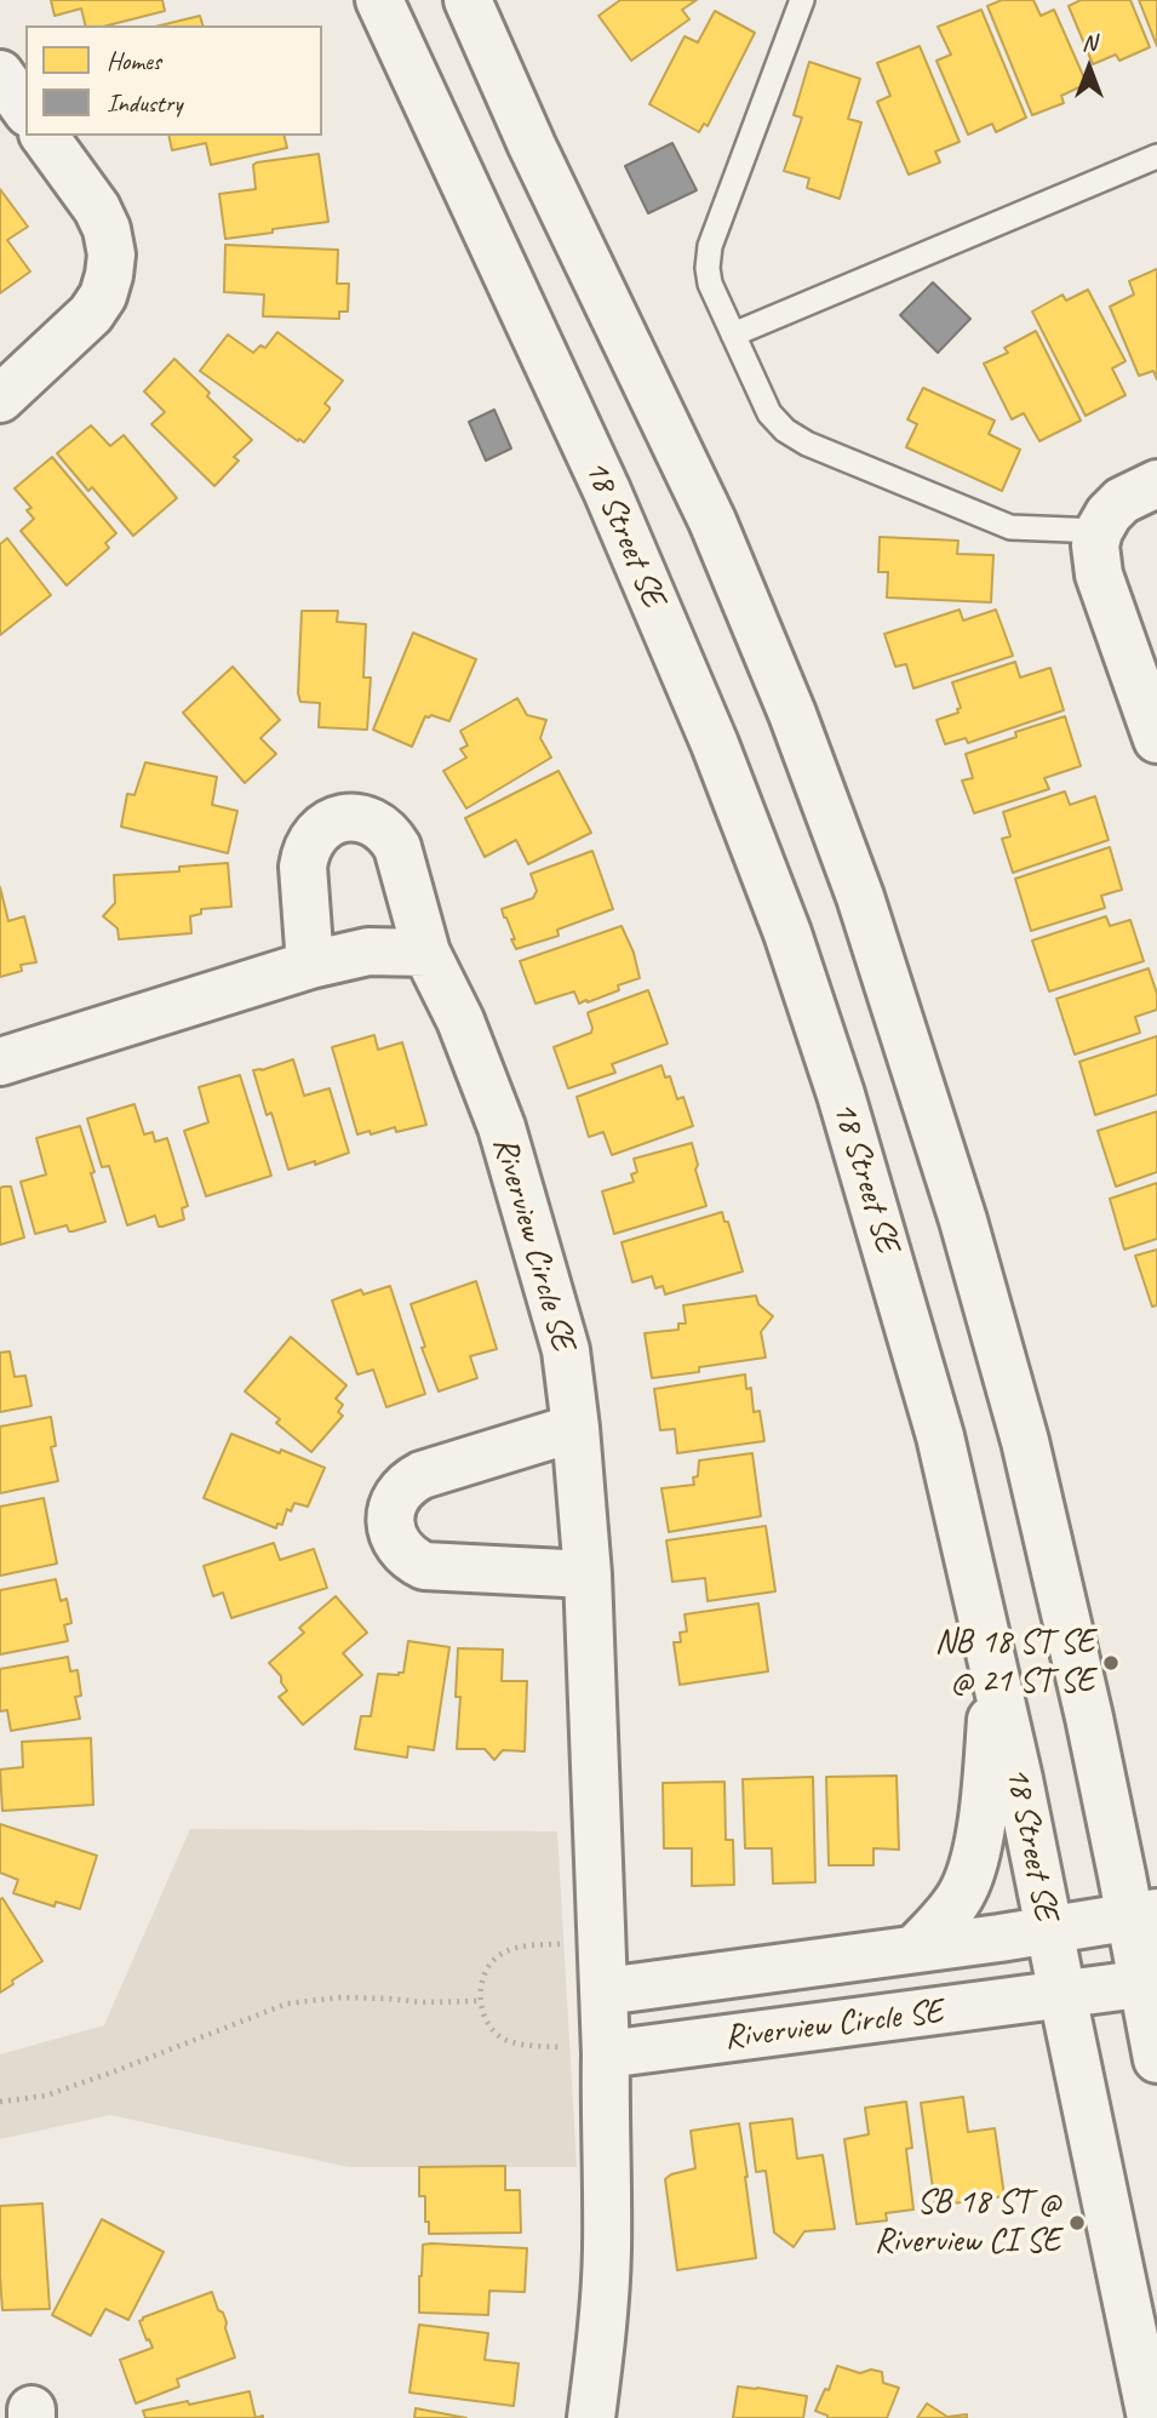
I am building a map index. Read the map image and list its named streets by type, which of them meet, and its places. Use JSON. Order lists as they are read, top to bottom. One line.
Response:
{"streets":{"main road":["18 Street SE","Riverview Circle SE"]},"crossings":[["18 Street SE","Riverview Circle SE"]],"places":["NB 18 ST SE @ 21 ST SE","SB 18 ST @ Riverview CI SE"],"legend":["Homes","Industry"],"north":"top"}
